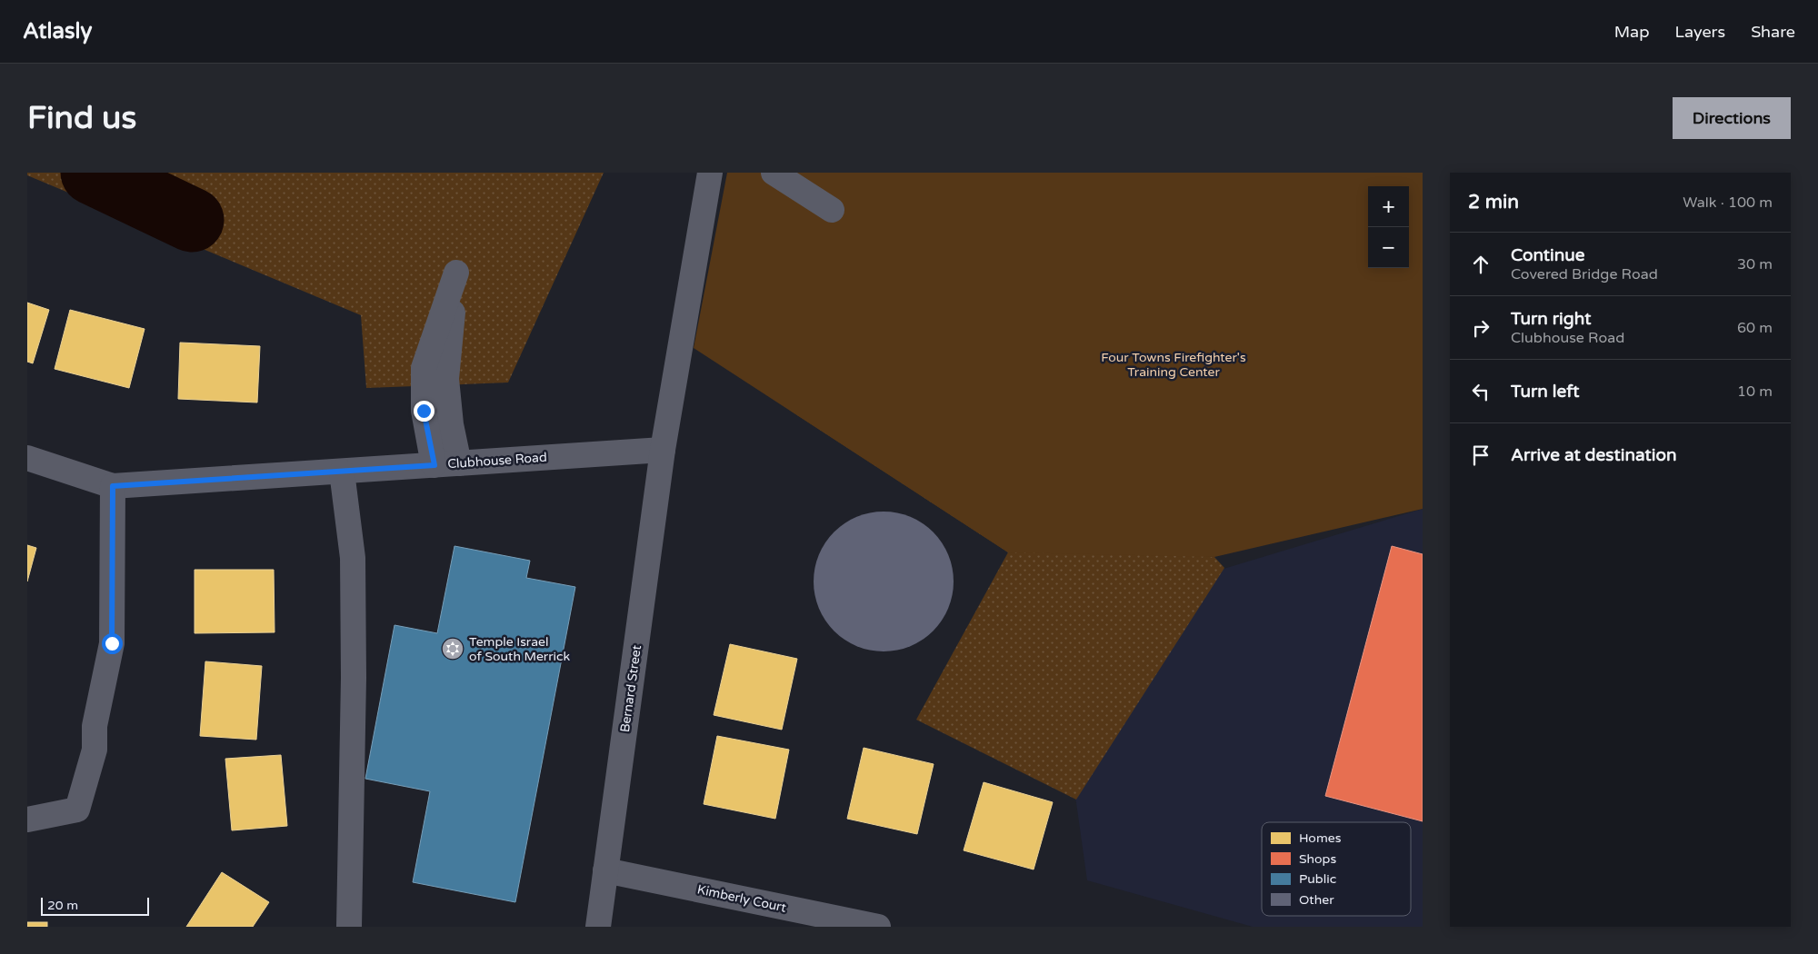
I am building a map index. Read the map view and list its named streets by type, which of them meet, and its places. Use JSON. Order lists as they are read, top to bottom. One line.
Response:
{"streets":{"street":["Clubhouse Road","Bernard Street","Kimberly Court"]},"crossings":[["Clubhouse Road","Bernard Street"],["Bernard Street","Kimberly Court"]],"parks":["Four Towns Firefighter's Training Center"],"places":{"synagogue":["Temple Israel of South Merrick"]},"legend":["Homes","Shops","Public","Other"],"scale_bar":"20 m","page":{"header":"Atlasly","nav":["Map","Layers","Share"],"buttons":"Directions","title":"Find us","heading":["2 min","Walk · 100 m"],"map_buttons":["+","−"],"list":[["Continue","Covered Bridge Road","30 m"],["Turn right","Clubhouse Road","60 m"],["Turn left","10 m"],"Arrive at destination"],"scale":"20 m"}}
